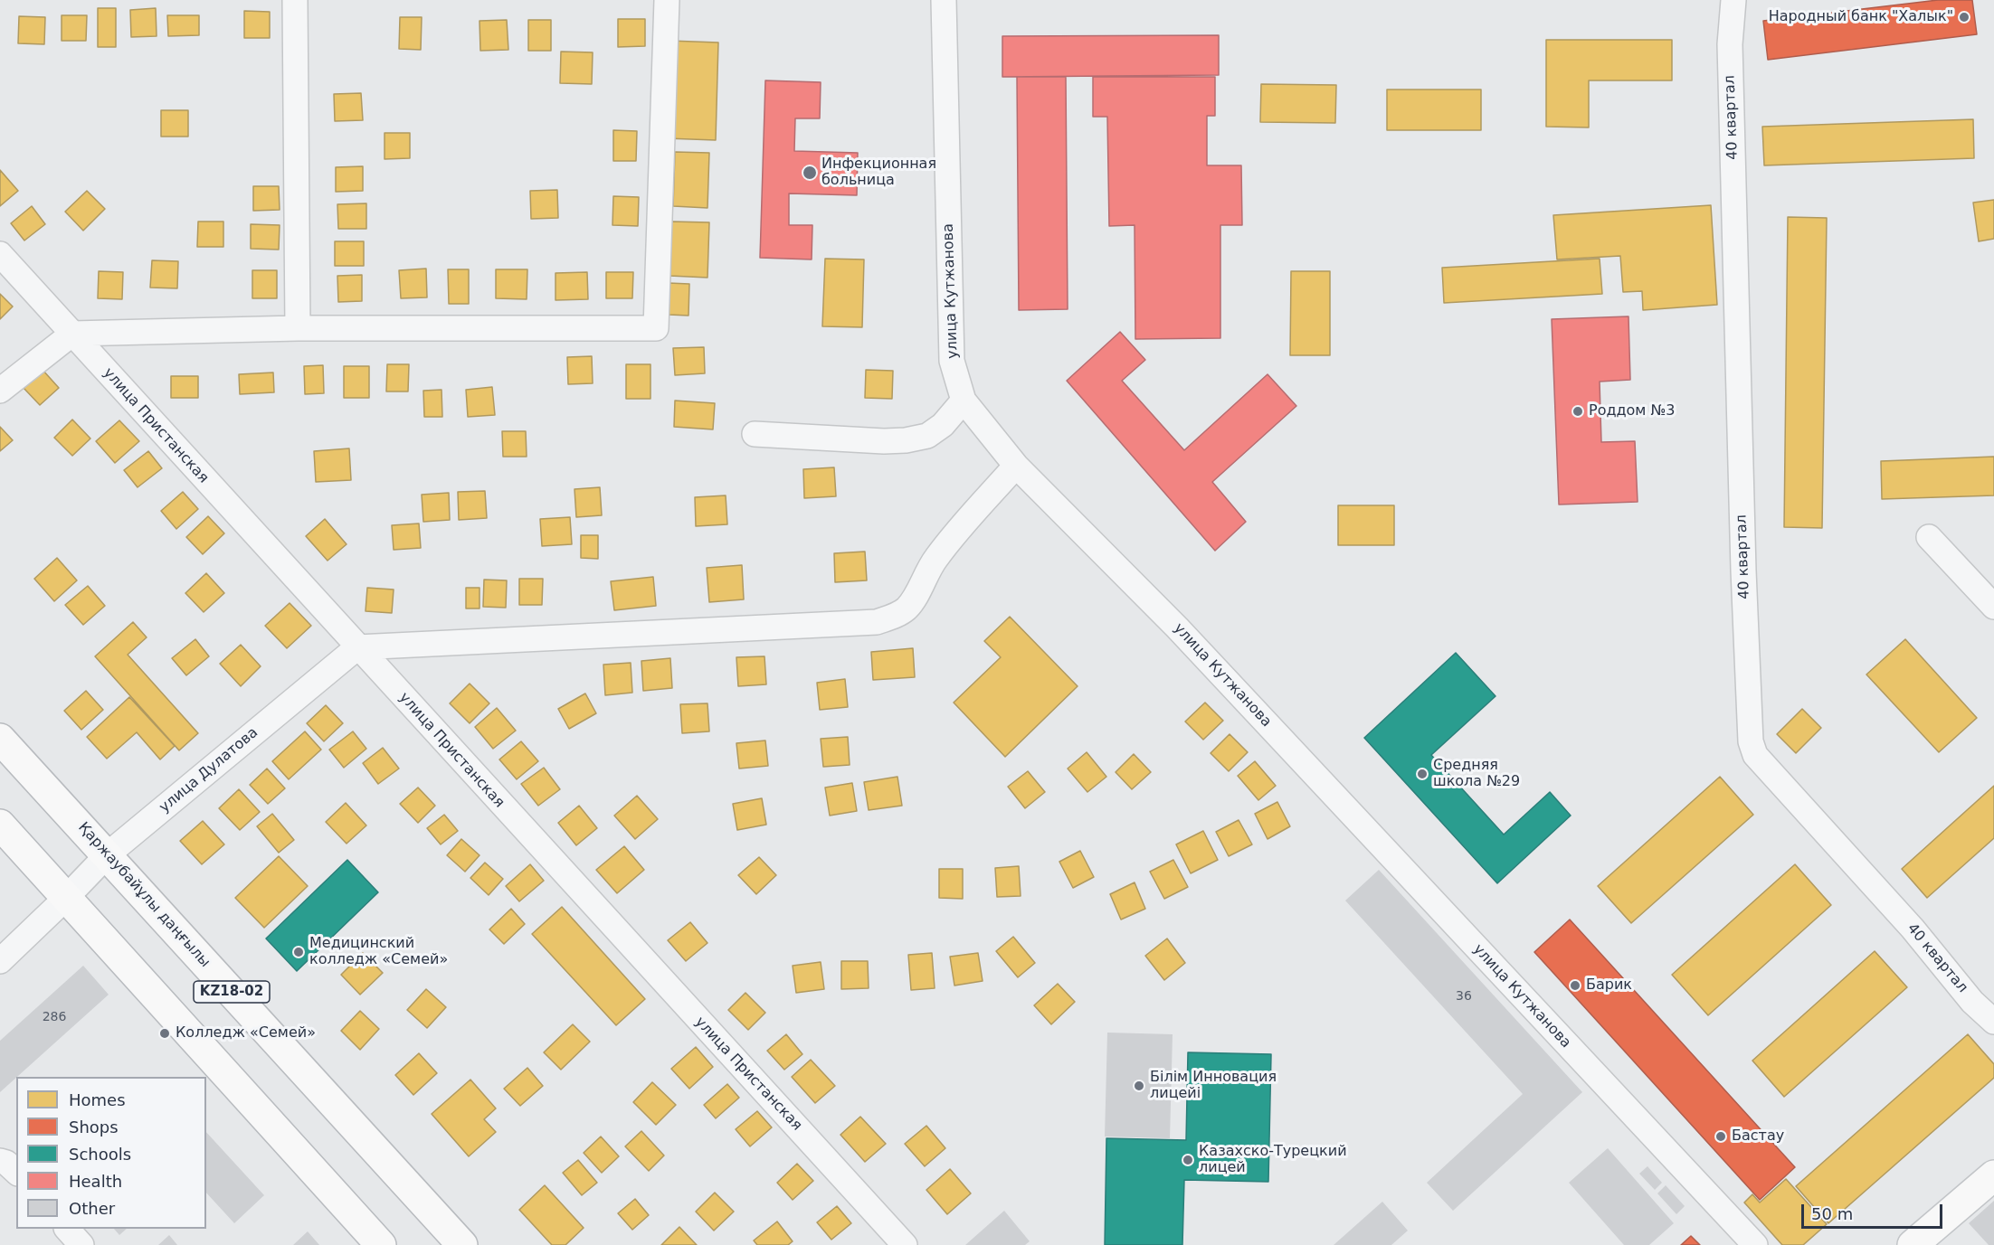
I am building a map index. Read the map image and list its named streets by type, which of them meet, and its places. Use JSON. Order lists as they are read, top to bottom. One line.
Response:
{"streets":{"main road":["Қаржаубайұлы даңғылы","KZ18-02"],"street":["40 квартал","улица Кутжанова","улица Пристанская","улица Дулатова"]},"crossings":[["улица Пристанская","улица Дулатова"],["улица Дулатова","Қаржаубайұлы даңғылы"]],"places":["Народный банк \"Халык\"","Инфекционная больница","Роддом №3","Средняя школа №29","Медицинский колледж «Семей»","Барик","Колледж «Семей»","Білім Инновация лицейі","Бастау","Казахско-Турецкий лицей"],"house_numbers":["36","286"],"legend":["Homes","Shops","Schools","Health","Other"],"scale_bar":"50 m"}
